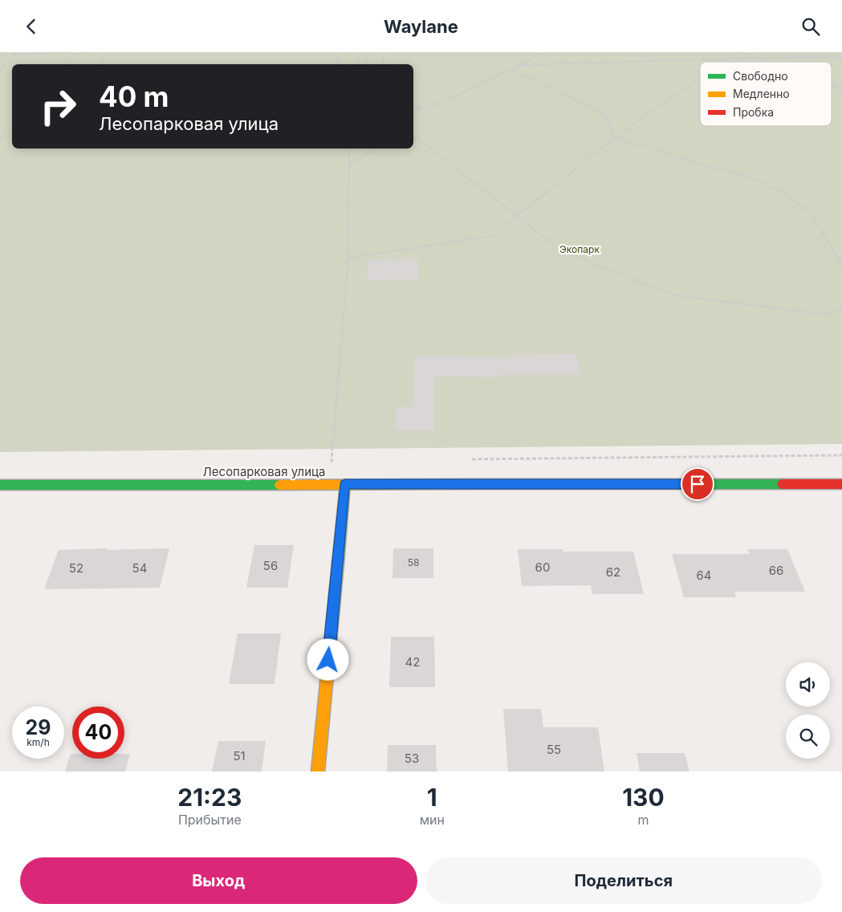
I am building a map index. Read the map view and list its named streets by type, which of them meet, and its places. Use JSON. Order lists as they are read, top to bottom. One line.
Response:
{"streets":{"main road":["Лесопарковая улица"]},"parks":["Экопарк"],"house_numbers":["58","56","60","52","54","66","62","64","42","55","51","53"],"legend":["Свободно","Медленно","Пробка"],"page":{"header":"Waylane","turn":["40 m","Лесопарковая улица"],"speed":"29 km/h","limit":"40","eta":["21:23","Прибытие","1","мин","130","m"],"buttons":["Выход","Поделиться"]}}
